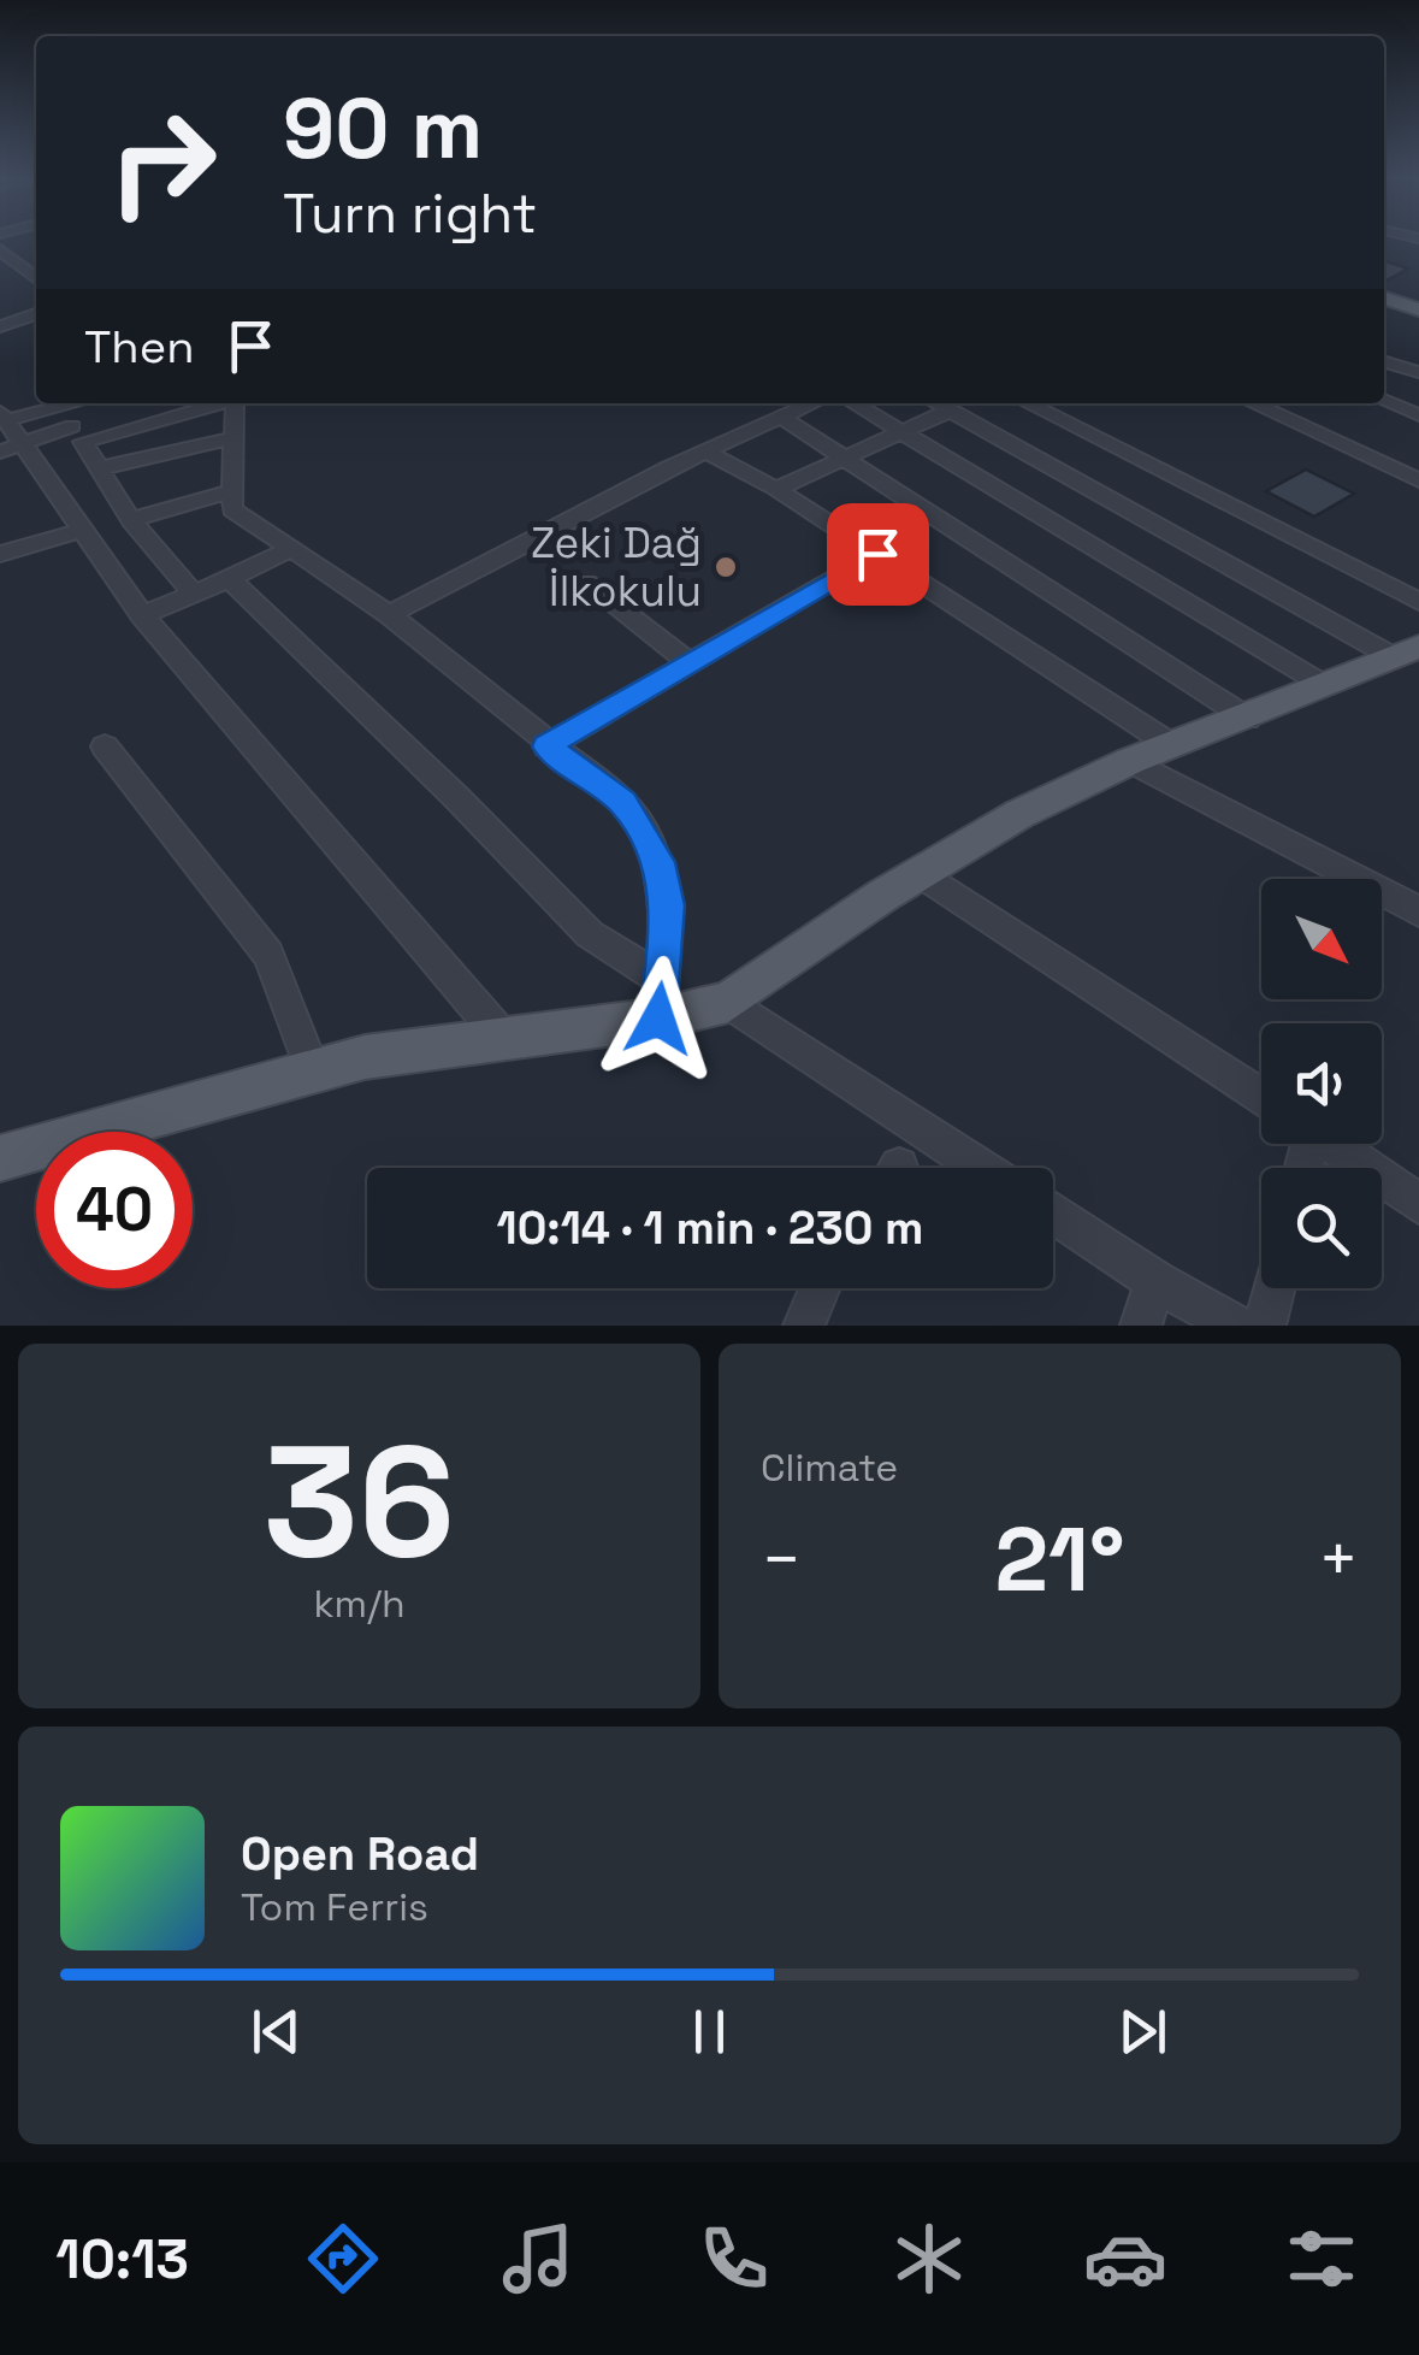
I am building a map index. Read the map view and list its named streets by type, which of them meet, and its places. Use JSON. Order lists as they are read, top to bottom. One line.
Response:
{"places":["Zeki Dağ İlkokulu"],"north":"bottom right","page":{"turn":["90 m","Turn right"],"then":"Then","limit":"40","trip":"10:14 · 1 min · 230 m","tile":[["36","km/h"],"Climate"],"heat":["−","21°","+"],"song":["Open Road","Tom Ferris"],"tabs":"10:13"}}
